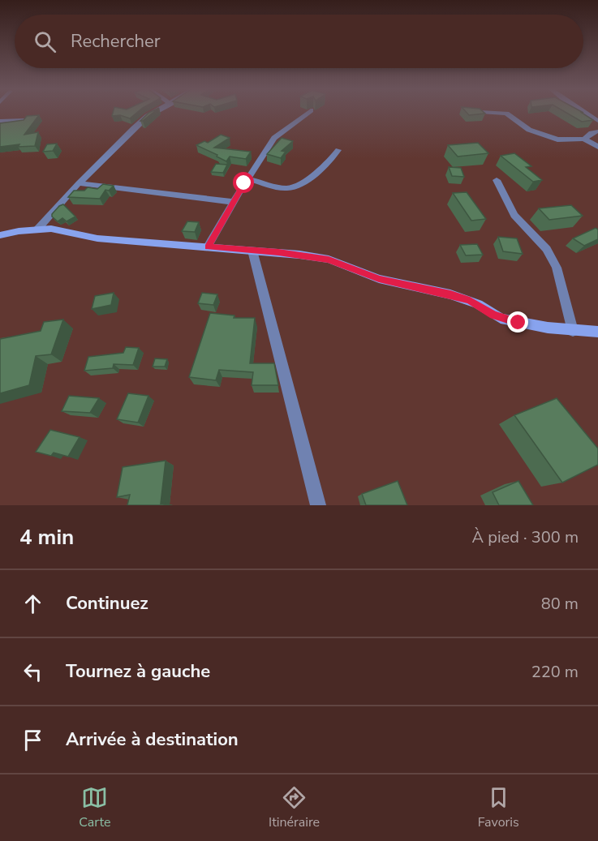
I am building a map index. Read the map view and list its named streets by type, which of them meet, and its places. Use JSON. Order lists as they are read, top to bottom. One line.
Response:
{"page":{"search":"Rechercher","heading":["4 min","À pied · 300 m"],"list":[["Continuez","80 m"],["Tournez à gauche","220 m"],"Arrivée à destination"],"nav":["Carte","Itinéraire","Favoris"]}}
